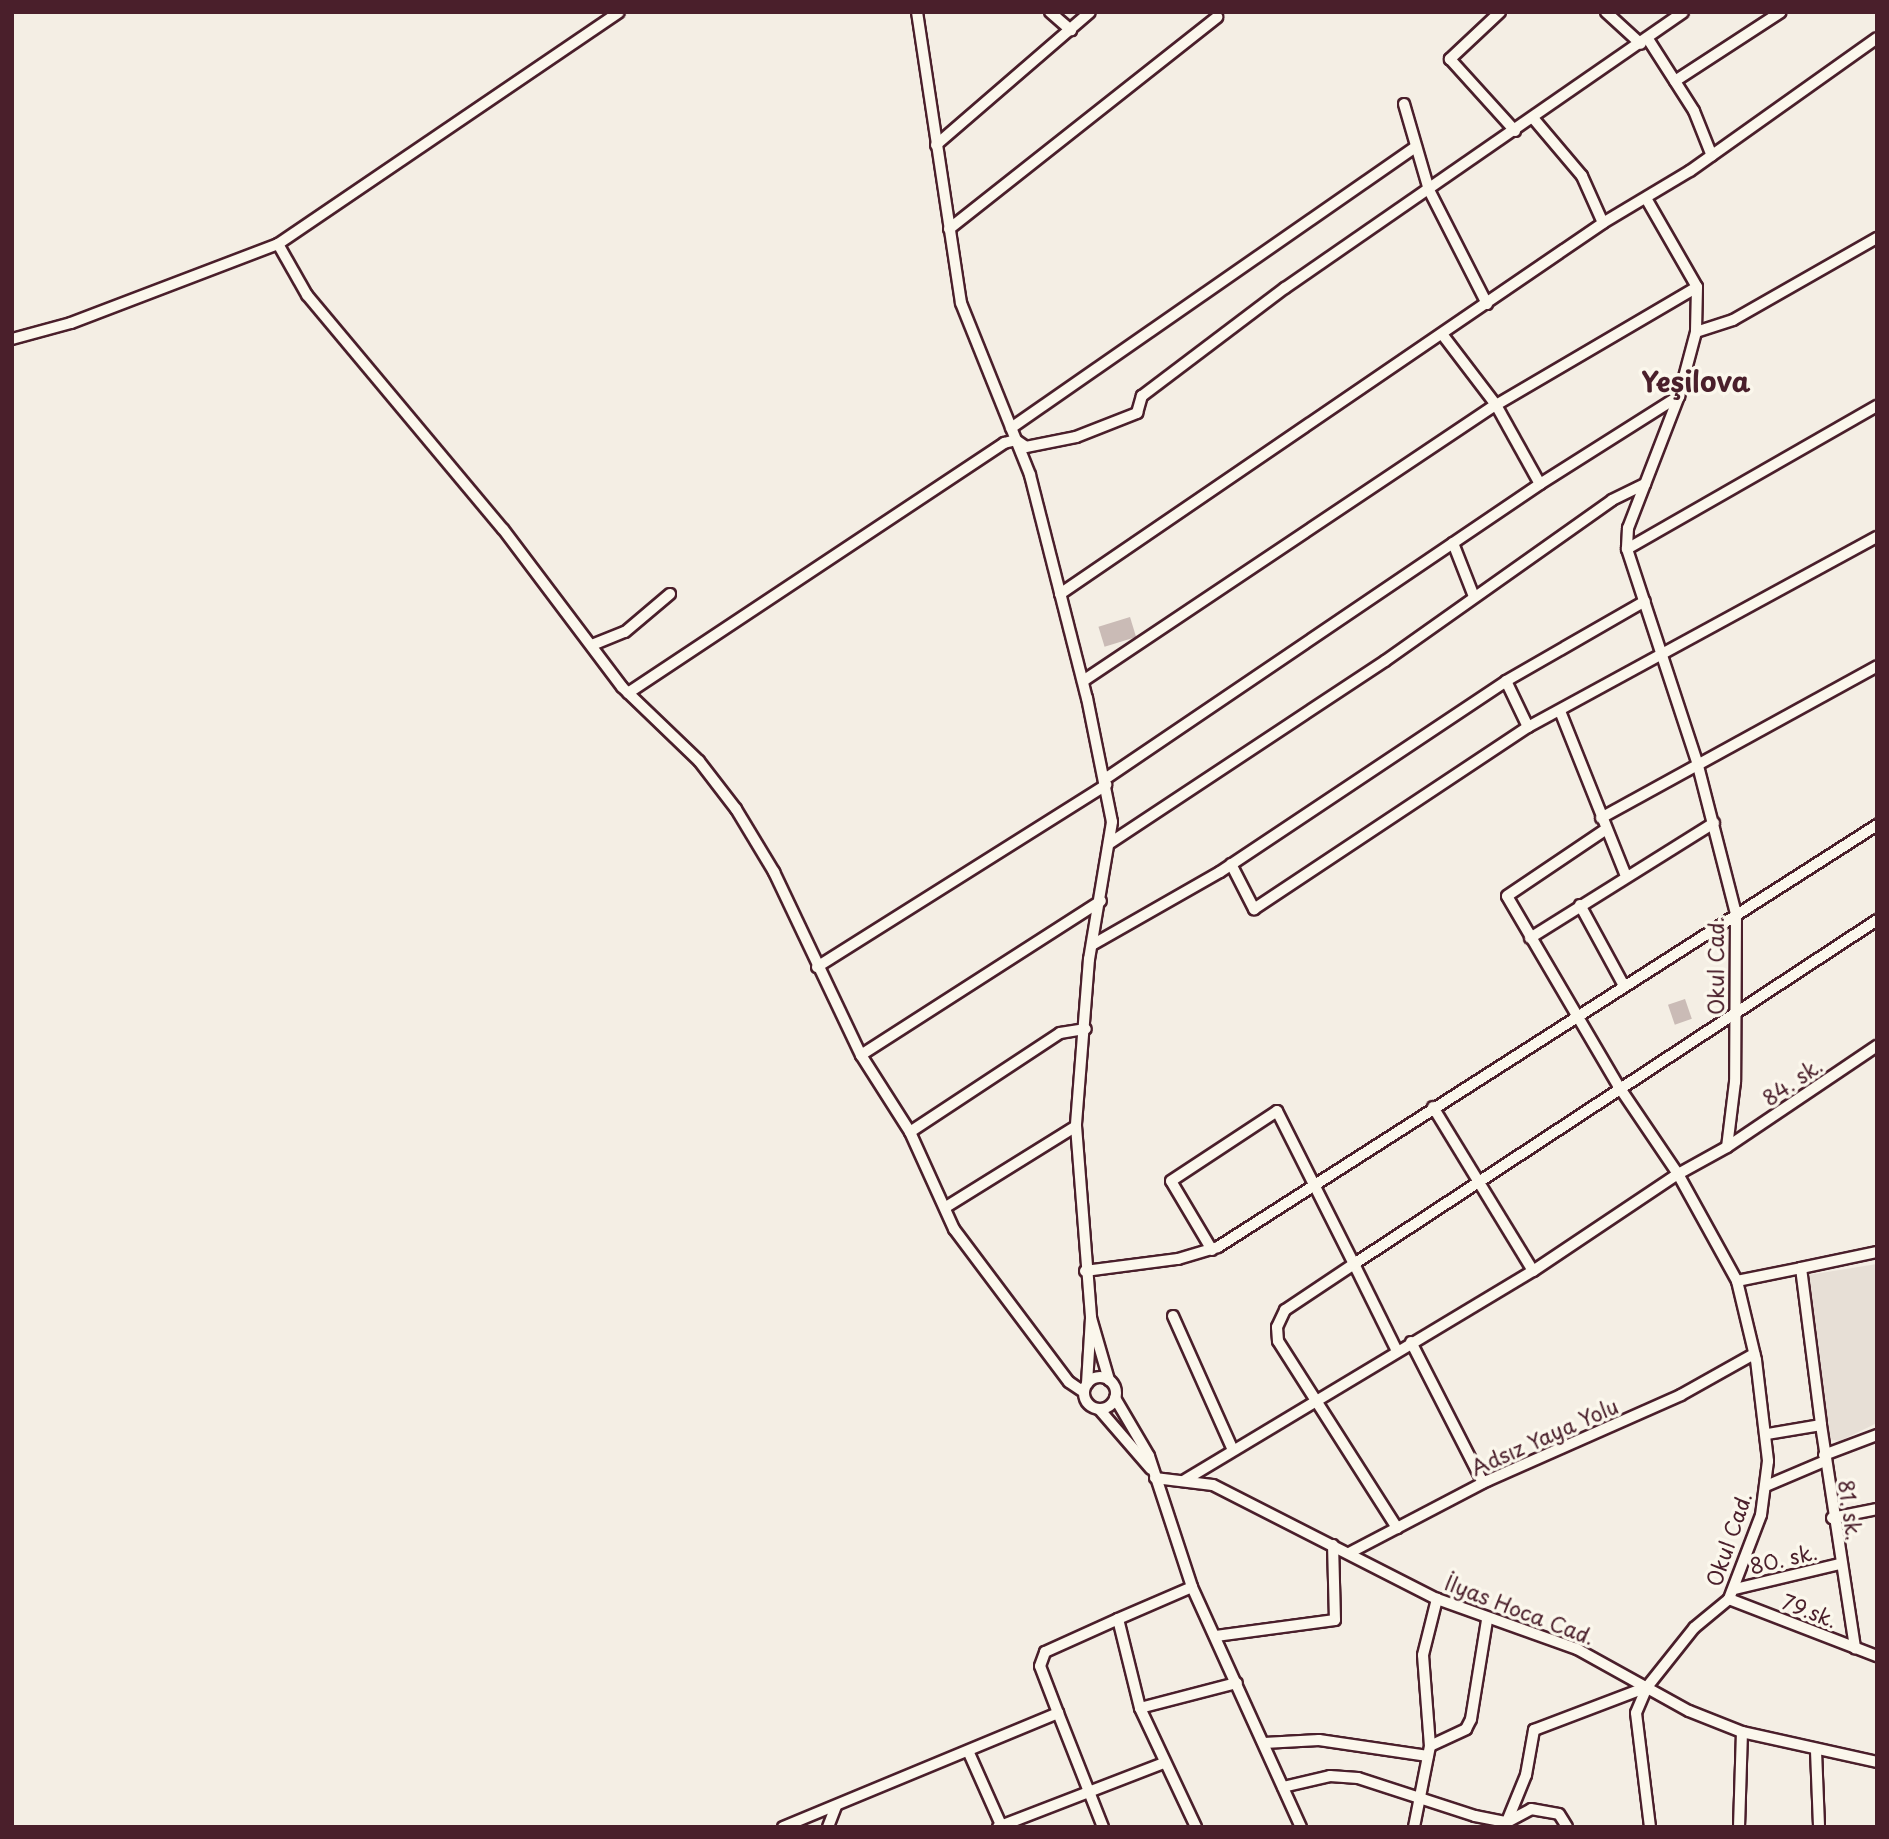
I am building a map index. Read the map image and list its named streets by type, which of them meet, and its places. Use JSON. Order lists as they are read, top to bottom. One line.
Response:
{"streets":{"street":["Okul Cad.","84. sk.","Adsız Yaya Yolu","81. sk.","80. sk.","İlyas Hoca Cad.","79.sk."]},"crossings":[["Okul Cad.","84. sk."],["Okul Cad.","Adsız Yaya Yolu"],["Okul Cad.","80. sk."],["Okul Cad.","İlyas Hoca Cad."],["Okul Cad.","79.sk."],["Adsız Yaya Yolu","İlyas Hoca Cad."],["81. sk.","80. sk."],["81. sk.","79.sk."]],"districts":["Yeşilova"]}
